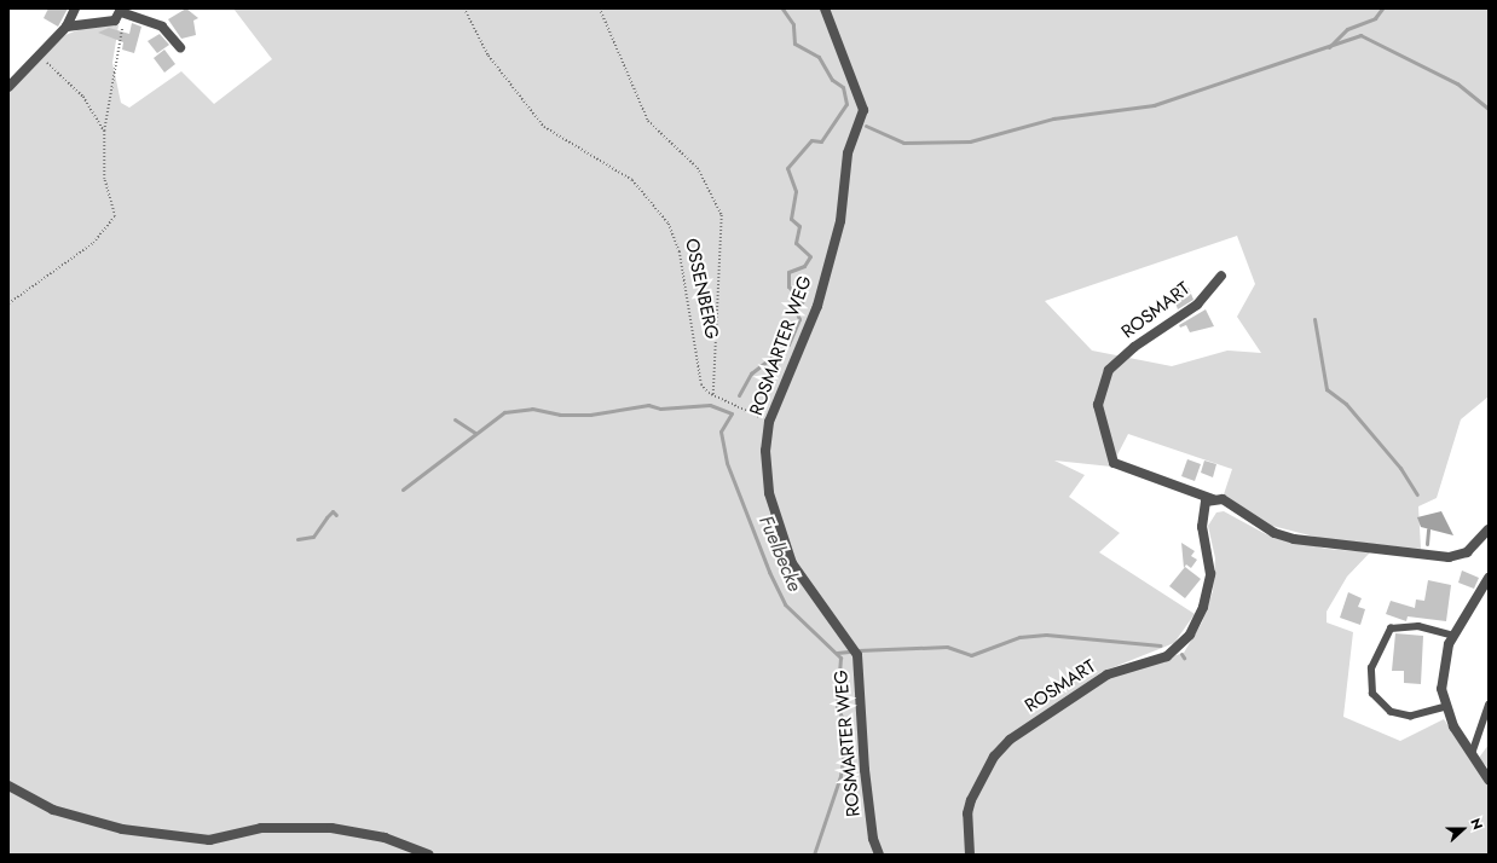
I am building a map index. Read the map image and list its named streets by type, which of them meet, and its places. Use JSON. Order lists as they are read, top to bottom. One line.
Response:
{"streets":{"street":["ROSMART","ROSMARTER WEG"],"path":["OSSENBERG"]},"crossings":[["OSSENBERG","ROSMARTER WEG"]],"water":["Fuelbecke"],"north":"right"}
